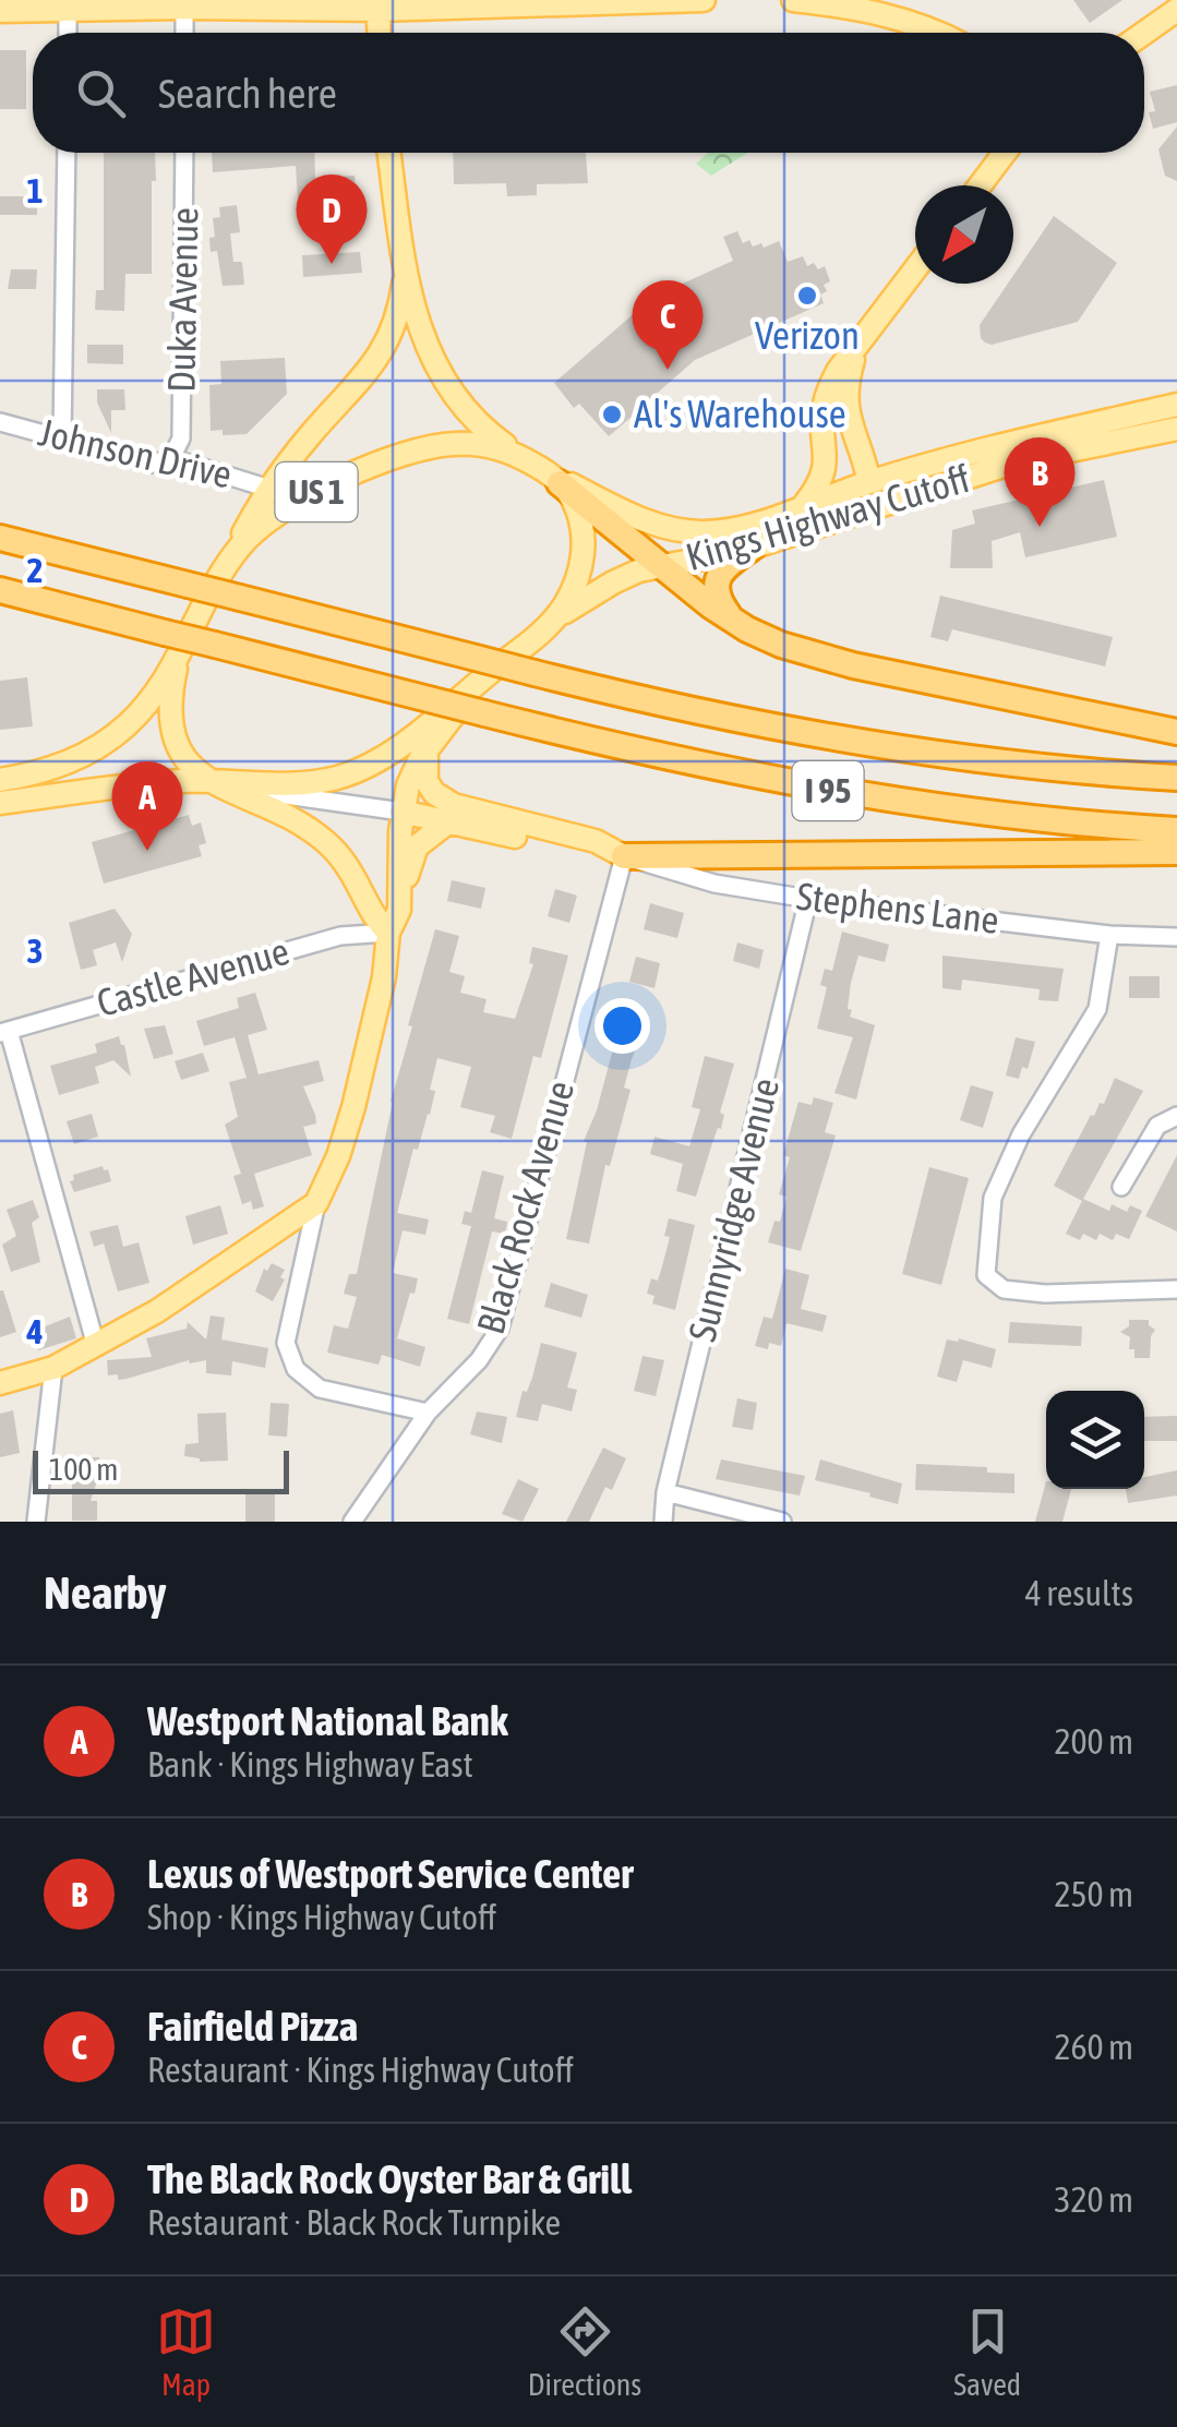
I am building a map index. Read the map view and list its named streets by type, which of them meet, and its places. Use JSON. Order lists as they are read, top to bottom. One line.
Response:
{"streets":{"highway":["I 95"],"main road":["US 1","Kings Highway Cutoff","Stephens Lane"],"street":["Duka Avenue","Johnson Drive","Castle Avenue","Black Rock Avenue","Sunnyridge Avenue"]},"crossings":[["Duka Avenue","Johnson Drive"],["US 1","Kings Highway Cutoff"],["US 1","I 95"],["US 1","Stephens Lane"],["Stephens Lane","Black Rock Avenue"],["Stephens Lane","Sunnyridge Avenue"]],"places":["Verizon","Al's Warehouse"],"scale_bar":"100 m","north":"bottom left","page":{"search":"Search here","pins":["D","C","B","A"],"scale":"100 m","heading":["Nearby","4 results"],"list":[{"mark":"A","name":"Westport National Bank","note":"Bank · Kings Highway East","value":"200 m"},{"mark":"B","name":"Lexus of Westport Service Center","note":"Shop · Kings Highway Cutoff","value":"250 m"},{"mark":"C","name":"Fairfield Pizza","note":"Restaurant · Kings Highway Cutoff","value":"260 m"},{"mark":"D","name":"The Black Rock Oyster Bar & Grill","note":"Restaurant · Black Rock Turnpike","value":"320 m"}],"nav":["Map","Directions","Saved"]},"grid":{"rows":["1","2","3","4"]}}
